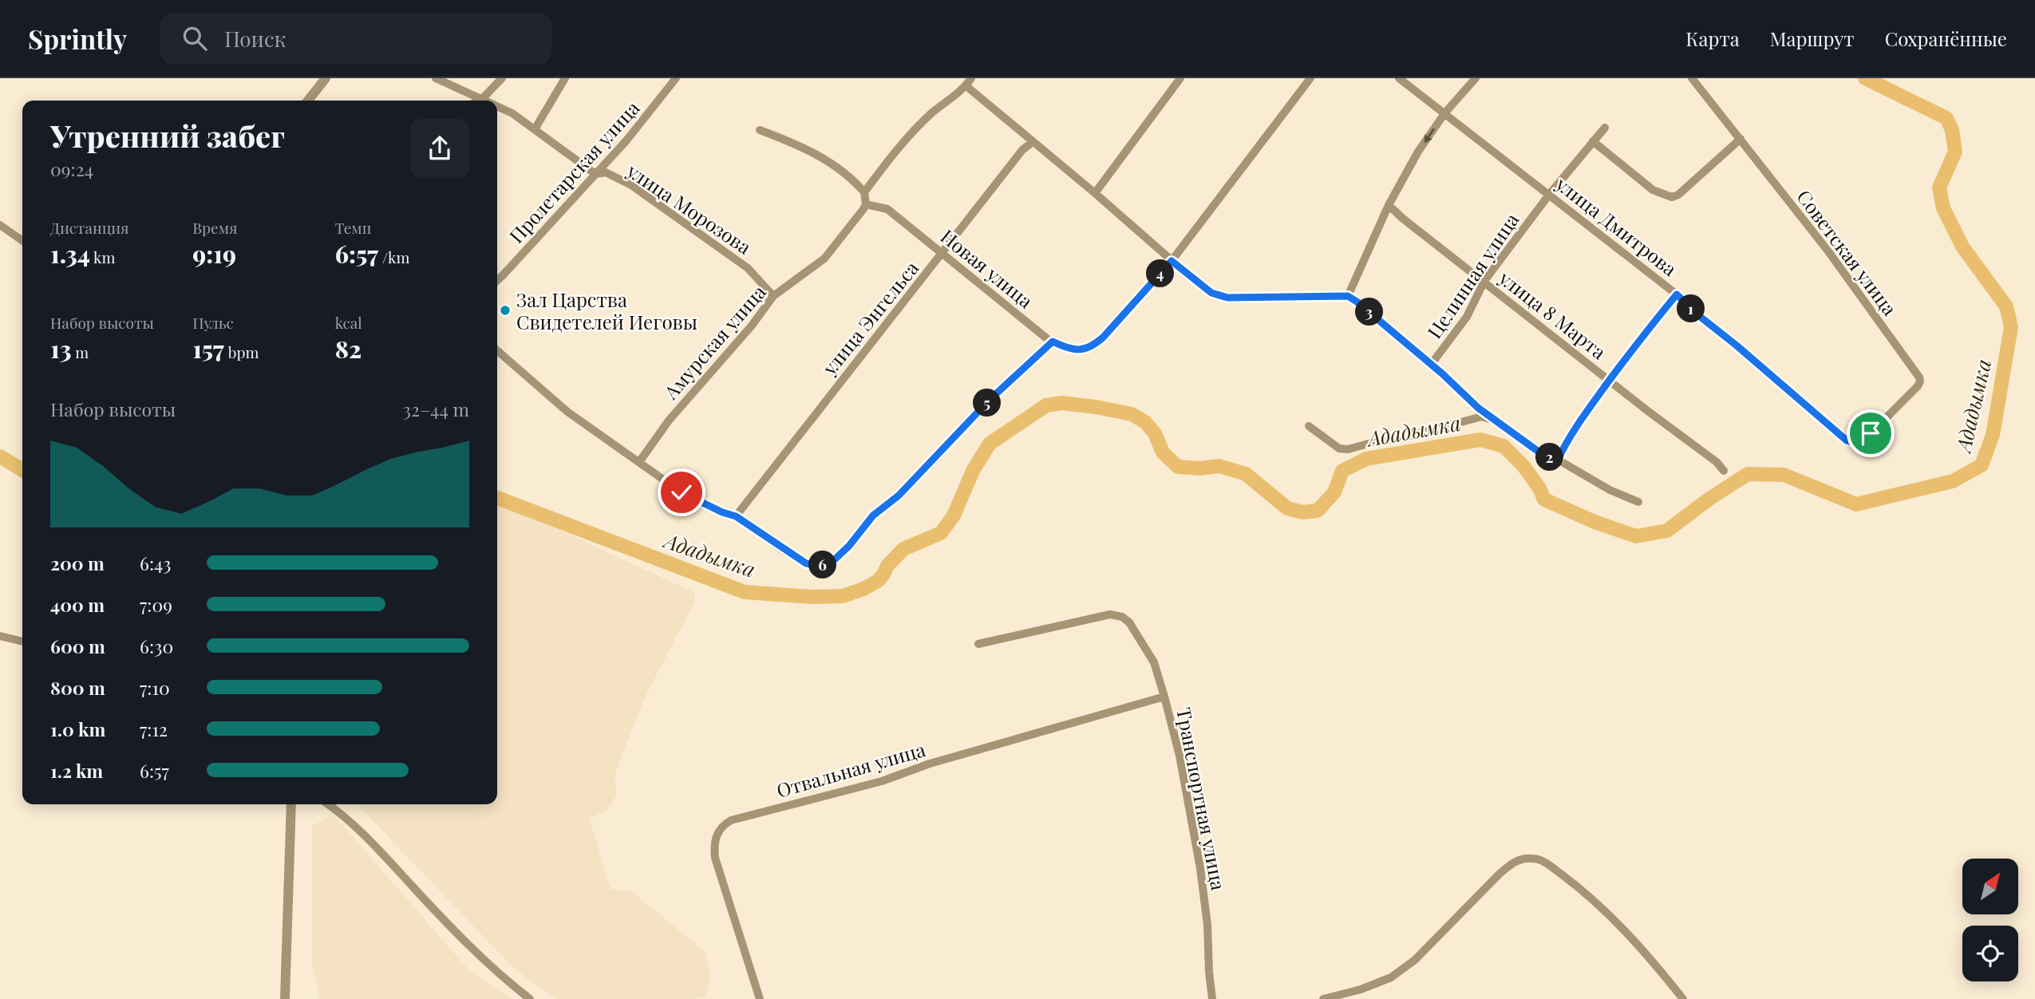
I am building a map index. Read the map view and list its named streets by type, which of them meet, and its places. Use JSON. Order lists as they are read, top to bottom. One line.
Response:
{"streets":{"street":["Пролетарская улица","улица Морозова","улица Дмитрова","Советская улица","Новая улица","Целинная улица","улица 8 Марта","улица Энгельса","Амурская улица","Отвальная улица","Транспортная улица"]},"crossings":[["Пролетарская улица","улица Морозова"],["улица Морозова","Амурская улица"],["улица Дмитрова","Советская улица"],["улица Дмитрова","Целинная улица"],["Новая улица","улица Энгельса"],["Новая улица","Амурская улица"],["Целинная улица","улица 8 Марта"],["Отвальная улица","Транспортная улица"]],"water":["Ададымка"],"places":["Зал Царства Свидетелей Иеговы"],"north":"top right","page":{"header":"Sprintly","search":"Поиск","nav":["Карта","Маршрут","Сохранённые"],"heading":["Утренний забег","09:24"],"stats":[["Дистанция","1.34 km"],["Время","9:19"],["Темп","6:57 /km"],["Набор высоты","13 m"],["Пульс","157 bpm"],["kcal","82"]],"pins":["4","1","3","5","2","6"],"chart":["Набор высоты","32–44 m"],"list":[{"name":"200 m","note":"6:43"},{"name":"400 m","note":"7:09"},{"name":"600 m","note":"6:30"},{"name":"800 m","note":"7:10"},{"name":"1.0 km","note":"7:12"},{"name":"1.2 km","note":"6:57"}]}}
